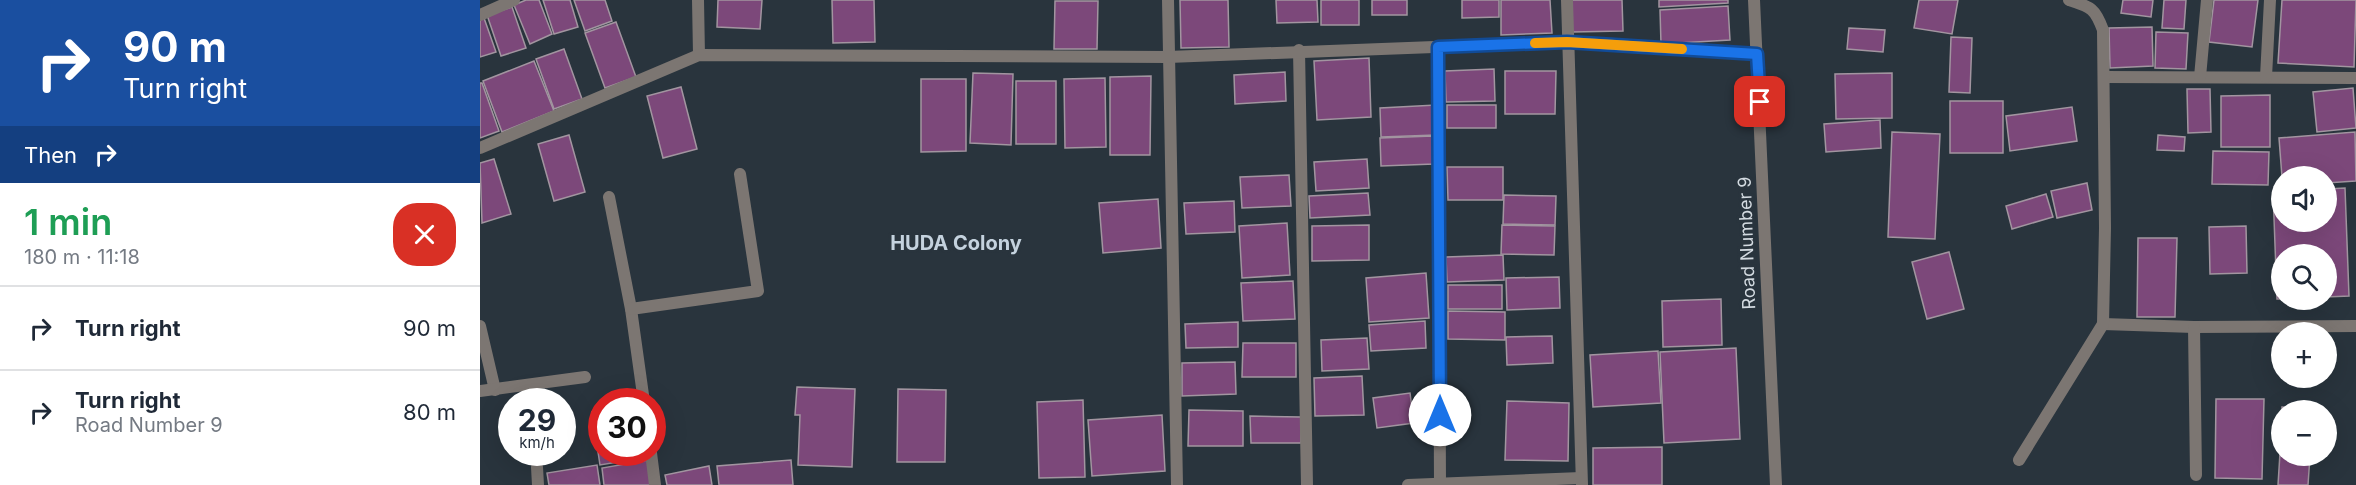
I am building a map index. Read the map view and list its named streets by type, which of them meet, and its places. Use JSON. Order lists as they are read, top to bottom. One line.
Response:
{"streets":{"street":["Road Number 9"]},"districts":["HUDA Colony"],"page":{"turn":["90 m","Turn right"],"then":"Then","map_buttons":["+","−"],"heading":["1 min","180 m · 11:18"],"list":[{"name":"Turn right","value":"90 m"},{"name":"Turn right","note":"Road Number 9","value":"80 m"}],"speed":"29 km/h","limit":"30"}}
